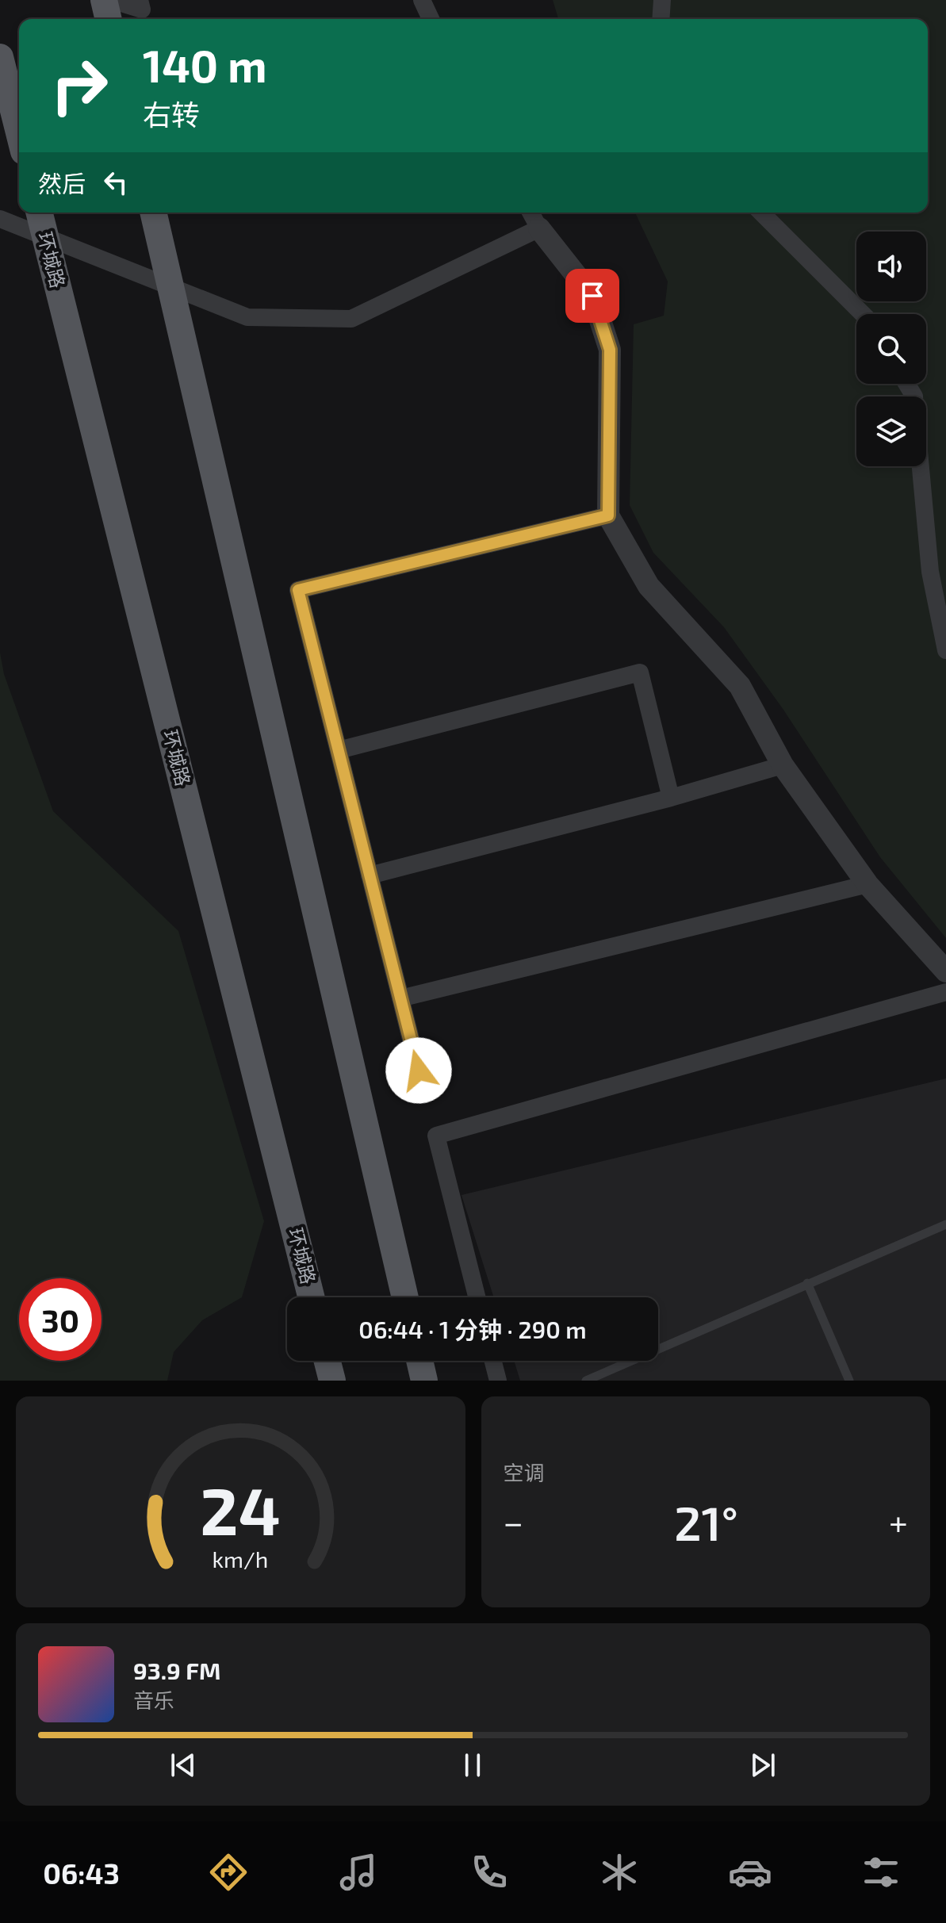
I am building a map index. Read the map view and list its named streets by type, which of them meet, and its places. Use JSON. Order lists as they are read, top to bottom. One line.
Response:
{"streets":{"main road":["环城路"]},"page":{"turn":["140 m","右转"],"then":"然后","limit":"30","trip":"06:44 · 1 分钟 · 290 m","tile":"空调","heat":["−","21°","+"],"song":["93.9 FM","音乐"],"tabs":"06:43","gauge":["24","km/h"]}}
